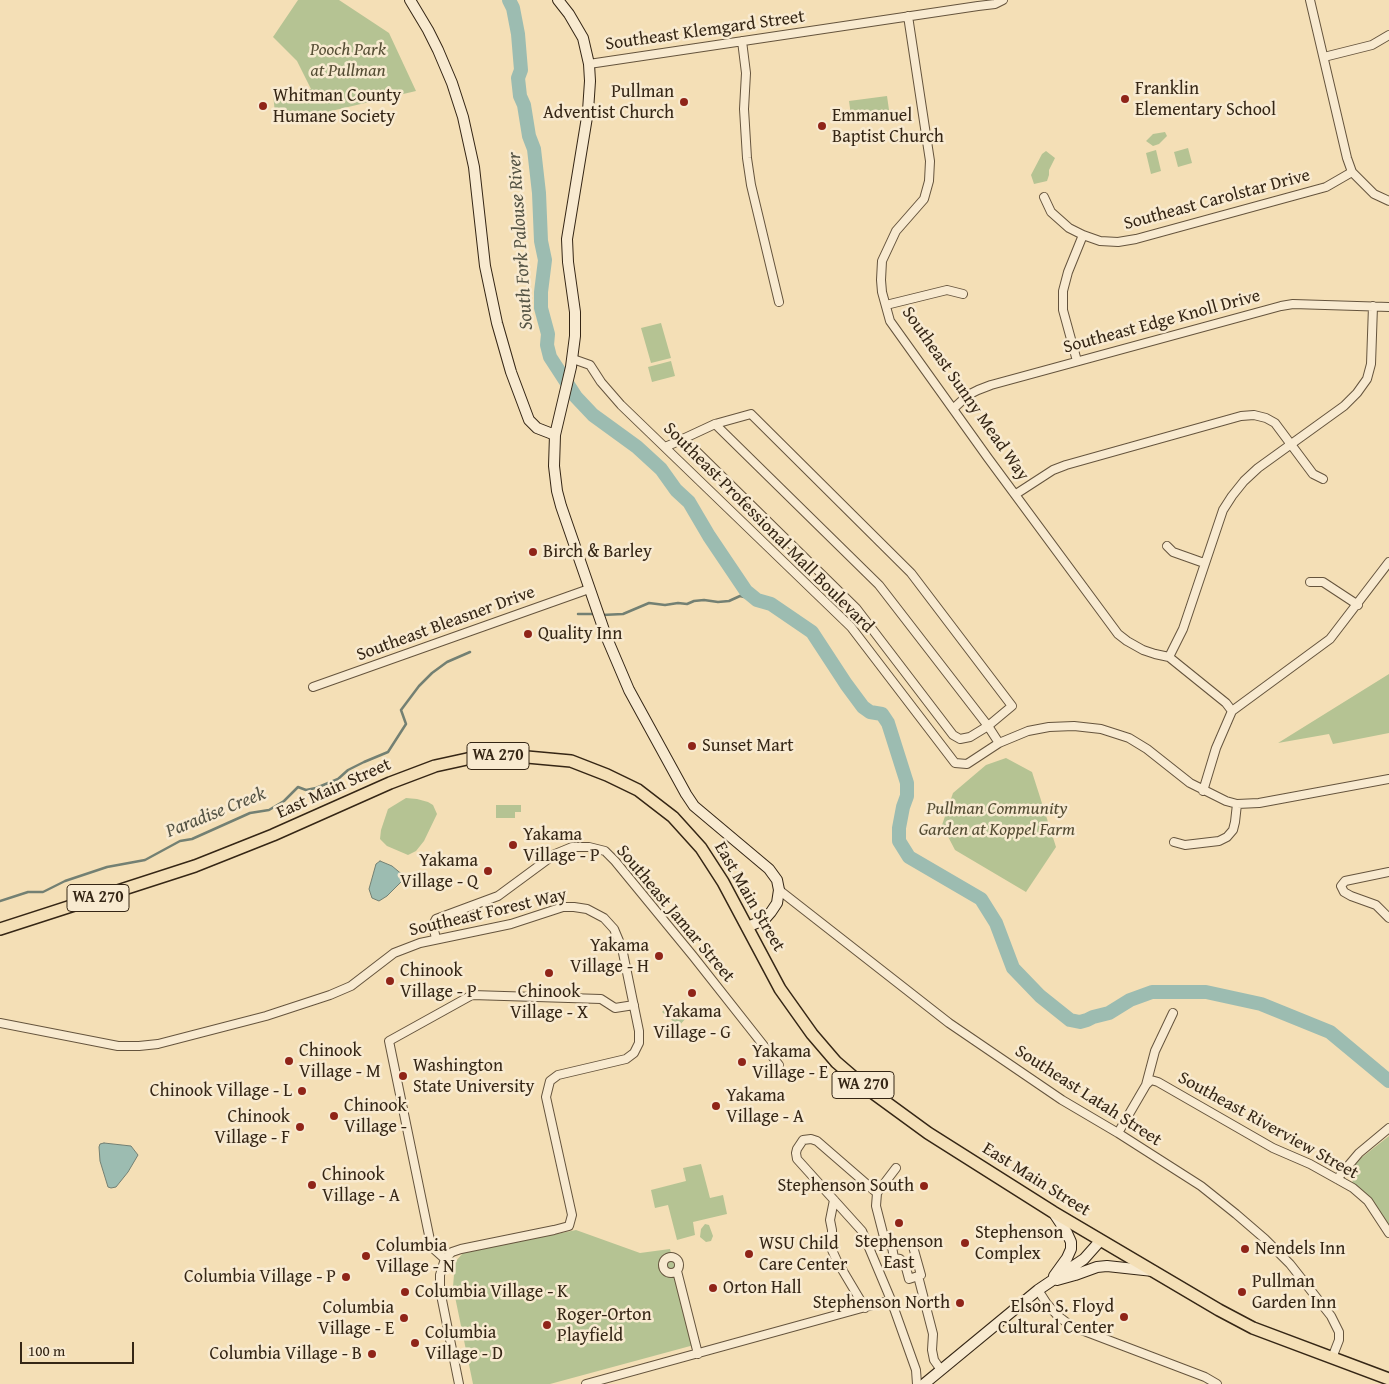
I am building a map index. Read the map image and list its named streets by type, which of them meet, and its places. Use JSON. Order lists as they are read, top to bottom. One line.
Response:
{"streets":{"main road":["WA 270","East Main Street"],"street":["Southeast Klemgard Street","Southeast Carolstar Drive","Southeast Edge Knoll Drive","Southeast Sunny Mead Way","Southeast Professional Mall Boulevard","Southeast Bleasner Drive","Southeast Forest Way","Southeast Jamar Street","Southeast Latah Street","Southeast Riverview Street"]},"crossings":[["Southeast Klemgard Street","Southeast Sunny Mead Way"],["Southeast Edge Knoll Drive","Southeast Sunny Mead Way"],["East Main Street","Southeast Latah Street"],["Southeast Forest Way","Southeast Jamar Street"]],"water":["South Fork Palouse River","Paradise Creek"],"parks":["Pooch Park at Pullman","Pullman Community Garden at Koppel Farm"],"places":["Franklin Elementary School","Pullman Adventist Church","Whitman County Humane Society","Emmanuel Baptist Church","Birch & Barley","Quality Inn","Sunset Mart","Yakama Village - P","Yakama Village - Q","Yakama Village - H","Chinook Village - X","Chinook Village - P","Yakama Village - G","Chinook Village - M","Yakama Village - E","Washington State University","Chinook Village - L","Yakama Village - A","Chinook Village -","Chinook Village - F","Chinook Village - A","Stephenson South","Stephenson East","Stephenson Complex","Nendels Inn","WSU Child Care Center","Columbia Village - N","Columbia Village - P","Orton Hall","Columbia Village - K","Pullman Garden Inn","Stephenson North","Elson S. Floyd Cultural Center","Columbia Village - E","Roger-Orton Playfield","Columbia Village - D","Columbia Village - B"],"scale_bar":"100 m"}
